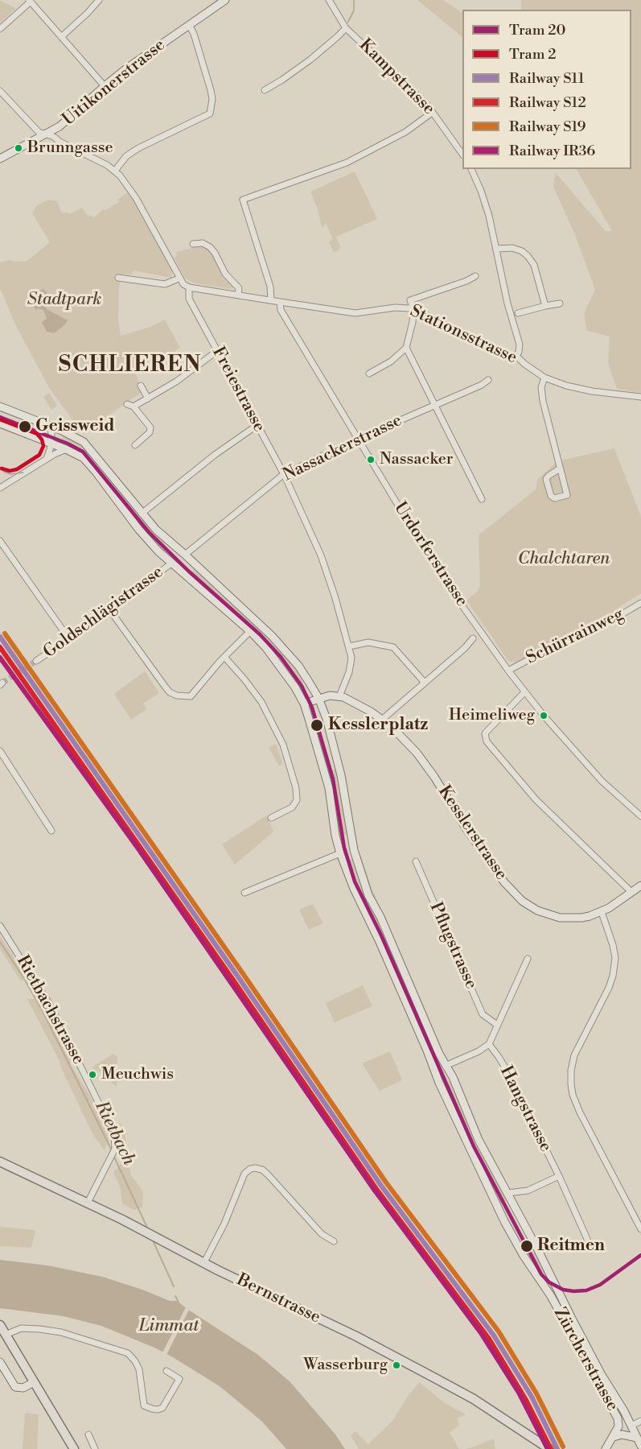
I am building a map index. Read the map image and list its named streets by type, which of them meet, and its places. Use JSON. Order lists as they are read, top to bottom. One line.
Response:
{"streets":{"main road":["Uitikonerstrasse","Kesslerstrasse","Bernstrasse","Zürcherstrasse"],"street":["Kampstrasse","Stationsstrasse","Freiestrasse","Nassackerstrasse","Urdorferstrasse","Goldschlägistrasse","Schürrainweg","Pflugstrasse","Rietbachstrasse","Hangstrasse"]},"crossings":[["Stationsstrasse","Urdorferstrasse"],["Freiestrasse","Nassackerstrasse"],["Freiestrasse","Kesslerstrasse"],["Nassackerstrasse","Urdorferstrasse"],["Nassackerstrasse","Zürcherstrasse"],["Urdorferstrasse","Schürrainweg"],["Goldschlägistrasse","Zürcherstrasse"],["Kesslerstrasse","Zürcherstrasse"],["Rietbachstrasse","Bernstrasse"]],"districts":["SCHLIEREN"],"water":["Rietbach","Limmat"],"parks":["Stadtpark","Chalchtaren"],"places":["Brunngasse","Geissweid","Nassacker","Heimeliweg","Kesslerplatz","Meuchwis","Reitmen","Wasserburg"],"lines":["tram line 20","tram line 2","rail line S19","rail line S11","rail line S12","rail line IR36"],"legend":["Tram 20","Tram 2","Railway S11","Railway S12","Railway S19","Railway IR36"]}
